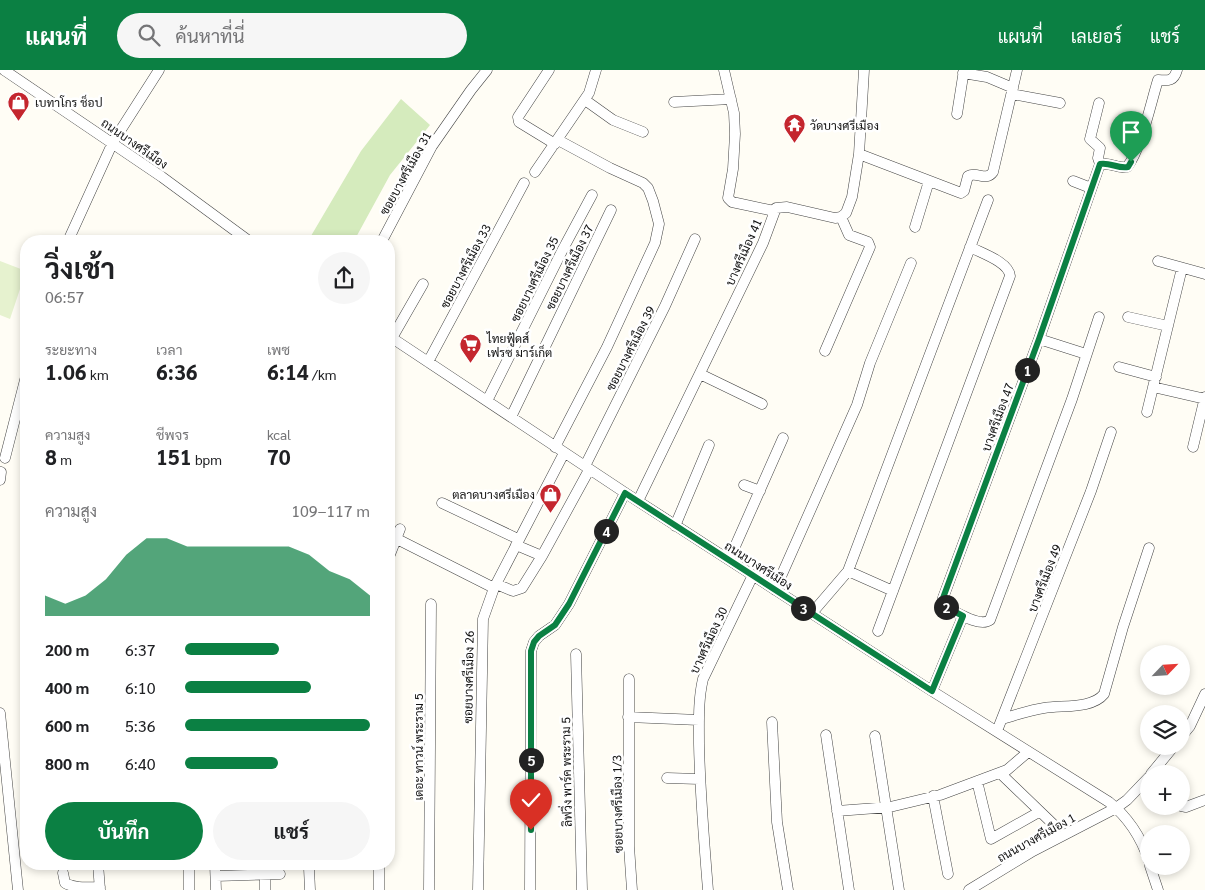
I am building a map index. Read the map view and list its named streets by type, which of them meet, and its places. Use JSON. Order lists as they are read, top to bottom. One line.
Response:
{"streets":{"street":["ถนนบางศรีเมือง","ซอยบางศรีเมือง 31","บางศรีเมือง 41","ซอยบางศรีเมือง 33","ซอยบางศรีเมือง 37","ซอยบางศรีเมือง 35","ซอยบางศรีเมือง 39","บางศรีเมือง 47","บางศรีเมือง 49","บางศรีเมือง 30","ซอยบางศรีเมือง 26","เดอะ ทาวน์ พระราม 5","ลิฟวิ่ง พาร์ค พระราม 5","ซอยบางศรีเมือง 1/3","ถนนบางศรีเมือง 1"]},"crossings":[["ถนนบางศรีเมือง","บางศรีเมือง 41"],["ถนนบางศรีเมือง","ซอยบางศรีเมือง 33"],["ถนนบางศรีเมือง","ซอยบางศรีเมือง 37"],["ถนนบางศรีเมือง","ซอยบางศรีเมือง 35"],["ถนนบางศรีเมือง","ซอยบางศรีเมือง 39"],["ถนนบางศรีเมือง","บางศรีเมือง 49"],["ถนนบางศรีเมือง","บางศรีเมือง 30"],["ถนนบางศรีเมือง","ซอยบางศรีเมือง 26"],["ถนนบางศรีเมือง","ถนนบางศรีเมือง 1"],["ซอยบางศรีเมือง 39","ซอยบางศรีเมือง 26"]],"places":{"shop":["เบทาโกร ช็อป","ตลาดบางศรีเมือง"],"temple":["วัดบางศรีเมือง"],"supermarket":["ไทยฟู้ดส์ เฟรซ มาร์เก็ต"]},"north":"top right","page":{"header":"แผนที่","search":"ค้นหาที่นี่","nav":["แผนที่","เลเยอร์","แชร์"],"heading":["วิ่งเช้า","06:57"],"stats":[["ระยะทาง","1.06 km"],["เวลา","6:36"],["เพซ","6:14 /km"],["ความสูง","8 m"],["ชีพจร","151 bpm"],["kcal","70"]],"pins":["1","4","2","3","5"],"chart":["ความสูง","109–117 m"],"list":[{"name":"200 m","note":"6:37"},{"name":"400 m","note":"6:10"},{"name":"600 m","note":"5:36"},{"name":"800 m","note":"6:40"}],"map_buttons":["+","−"],"buttons":["บันทึก","แชร์"]}}
